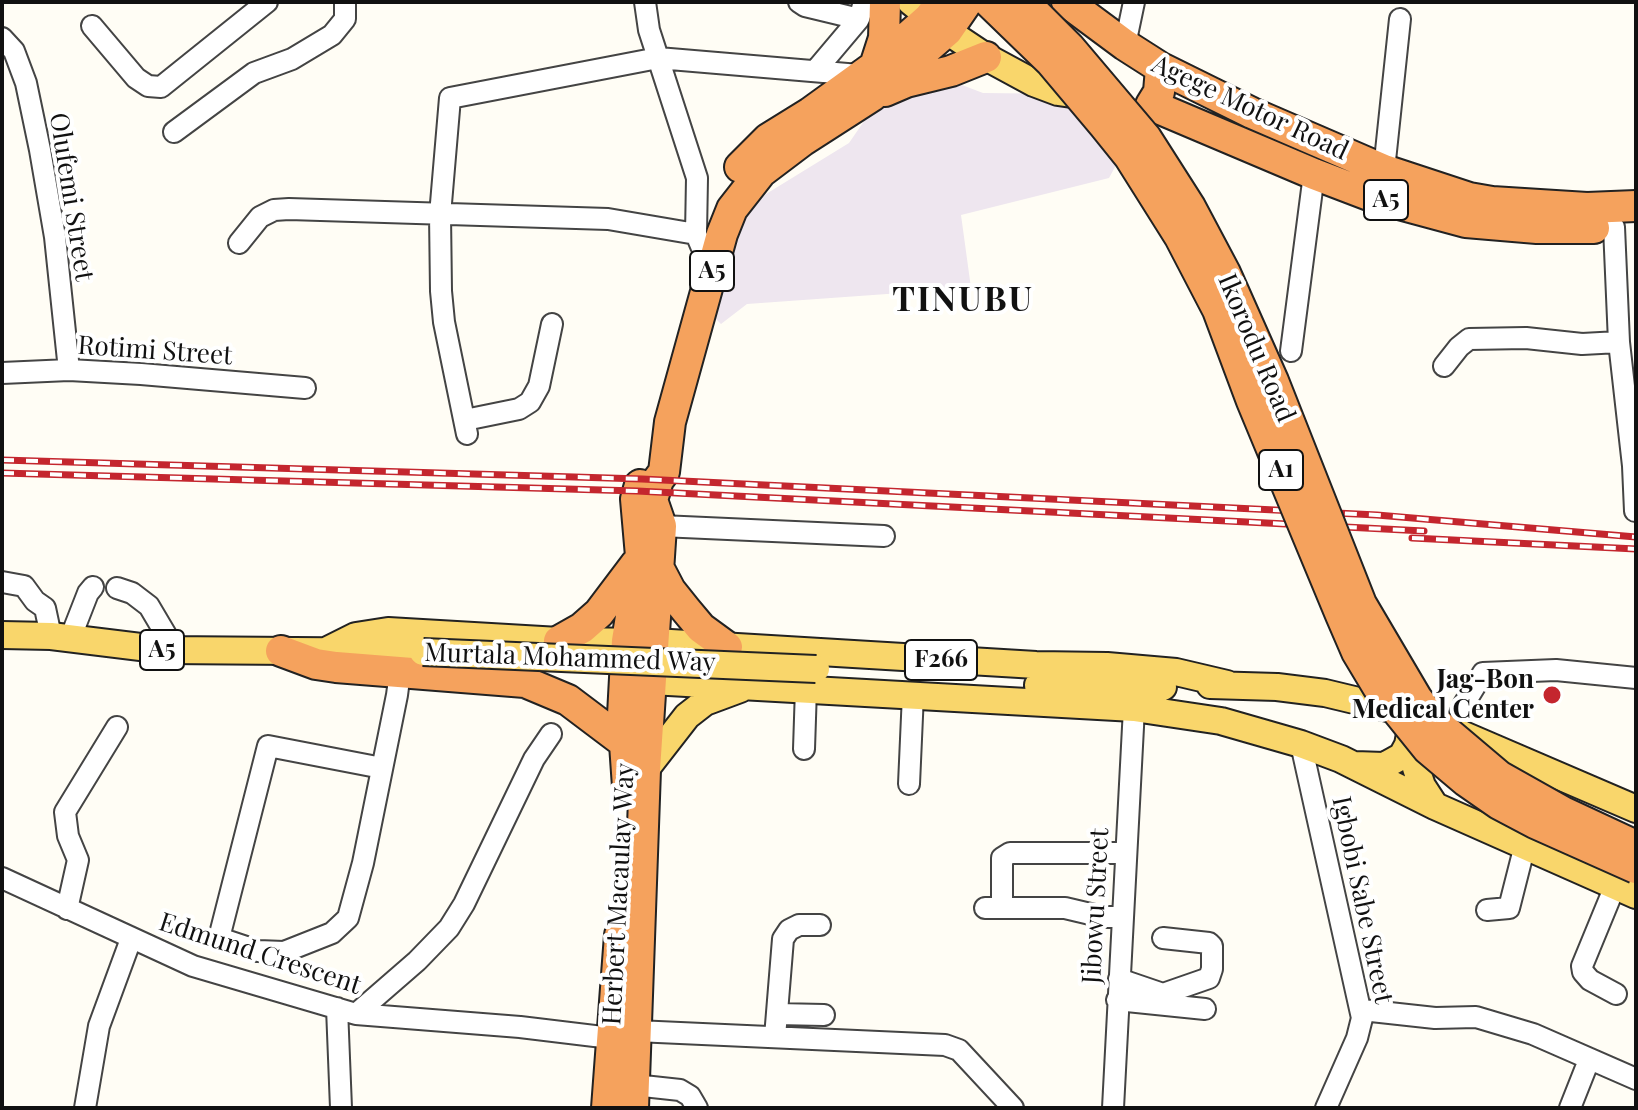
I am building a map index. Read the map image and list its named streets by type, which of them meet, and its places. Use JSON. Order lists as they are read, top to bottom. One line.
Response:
{"streets":{"highway":["Agege Motor Road","A5","Ikorodu Road","A1","Herbert Macaulay Way"],"main road":["Murtala Mohammed Way","F266"],"street":["Olufemi Street","Rotimi Street","Igbobi Sabe Street","Jibowu Street","Edmund Crescent"]},"crossings":[["Olufemi Street","Rotimi Street"],["A5","Murtala Mohammed Way"],["A5","F266"],["A5","Herbert Macaulay Way"],["Herbert Macaulay Way","Edmund Crescent"]],"districts":["TINUBU"],"places":["Jag-Bon Medical Center"]}
